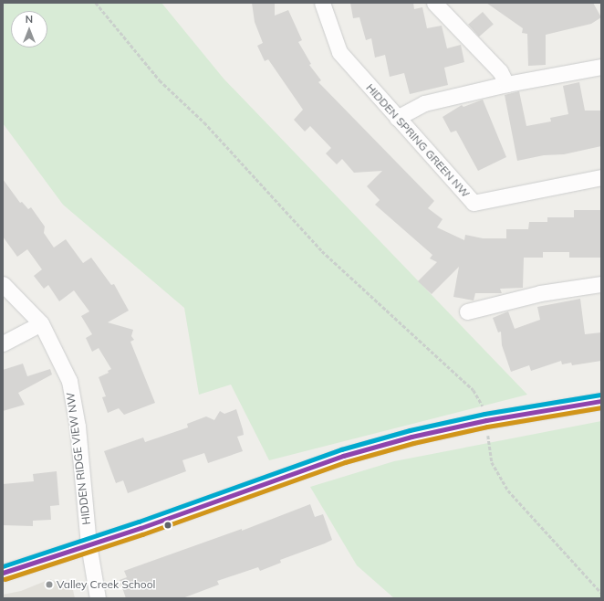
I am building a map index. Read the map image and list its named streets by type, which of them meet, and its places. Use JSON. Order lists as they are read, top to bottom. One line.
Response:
{"streets":{"street":["HIDDEN SPRING GREEN NW","HIDDEN RIDGE VIEW NW"]},"places":["Valley Creek School"],"north":"top"}
